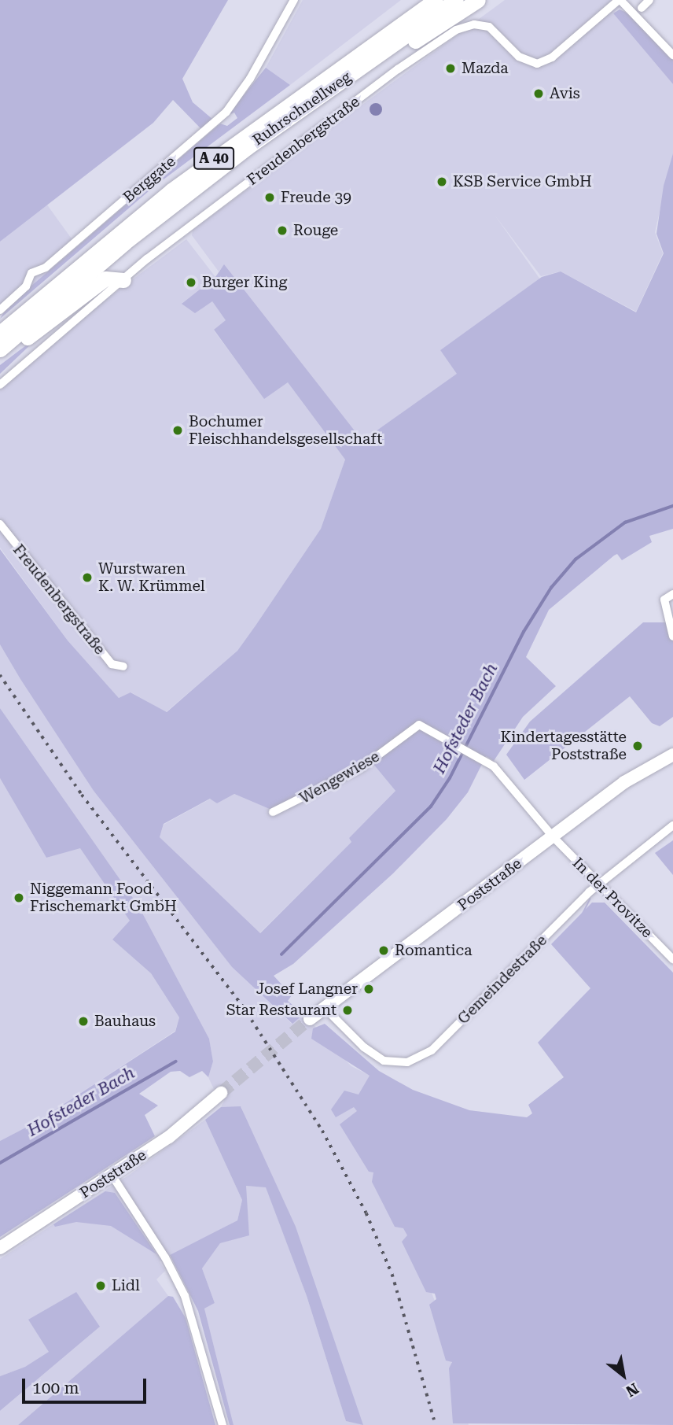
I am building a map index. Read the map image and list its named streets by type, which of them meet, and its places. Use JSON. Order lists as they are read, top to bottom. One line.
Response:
{"streets":{"highway":["Ruhrschnellweg","A 40"],"street":["Freudenbergstraße","Berggate","Wengewiese","Poststraße","In der Provitze","Gemeindestraße"]},"crossings":[["Ruhrschnellweg","A 40"],["Wengewiese","Poststraße"],["Wengewiese","In der Provitze"],["Poststraße","In der Provitze"],["Poststraße","Gemeindestraße"],["In der Provitze","Gemeindestraße"]],"water":["Hofsteder Bach"],"places":["Mazda","Avis","KSB Service GmbH","Freude 39","Rouge","Burger King","Bochumer Fleischhandelsgesellschaft","Wurstwaren K. W. Krümmel","Kindertagesstätte Poststraße","Niggemann Food Frischemarkt GmbH","Romantica","Josef Langner","Star Restaurant","Bauhaus","Lidl"],"scale_bar":"100 m","north":"bottom right"}
